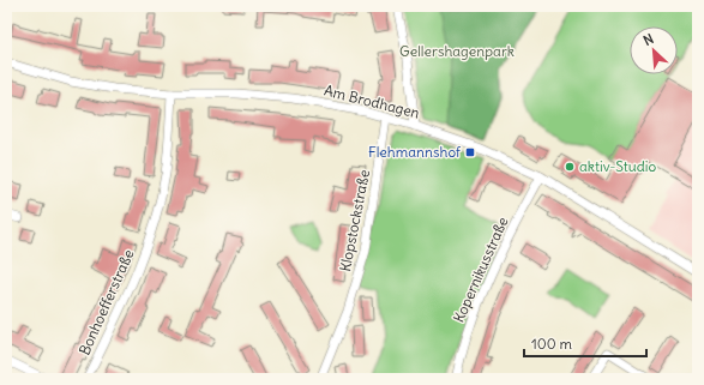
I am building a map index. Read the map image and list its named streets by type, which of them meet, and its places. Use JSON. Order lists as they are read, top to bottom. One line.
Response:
{"streets":{"street":["Am Brodhagen","Klopstockstraße","Kopernikusstraße","Bonhoefferstraße"]},"crossings":[["Am Brodhagen","Klopstockstraße"],["Am Brodhagen","Kopernikusstraße"],["Am Brodhagen","Bonhoefferstraße"]],"parks":["Gellershagenpark"],"places":{"transit":["Flehmannshof"],"other":["aktiv-Studio"]},"scale_bar":"100 m","north":"top left"}
